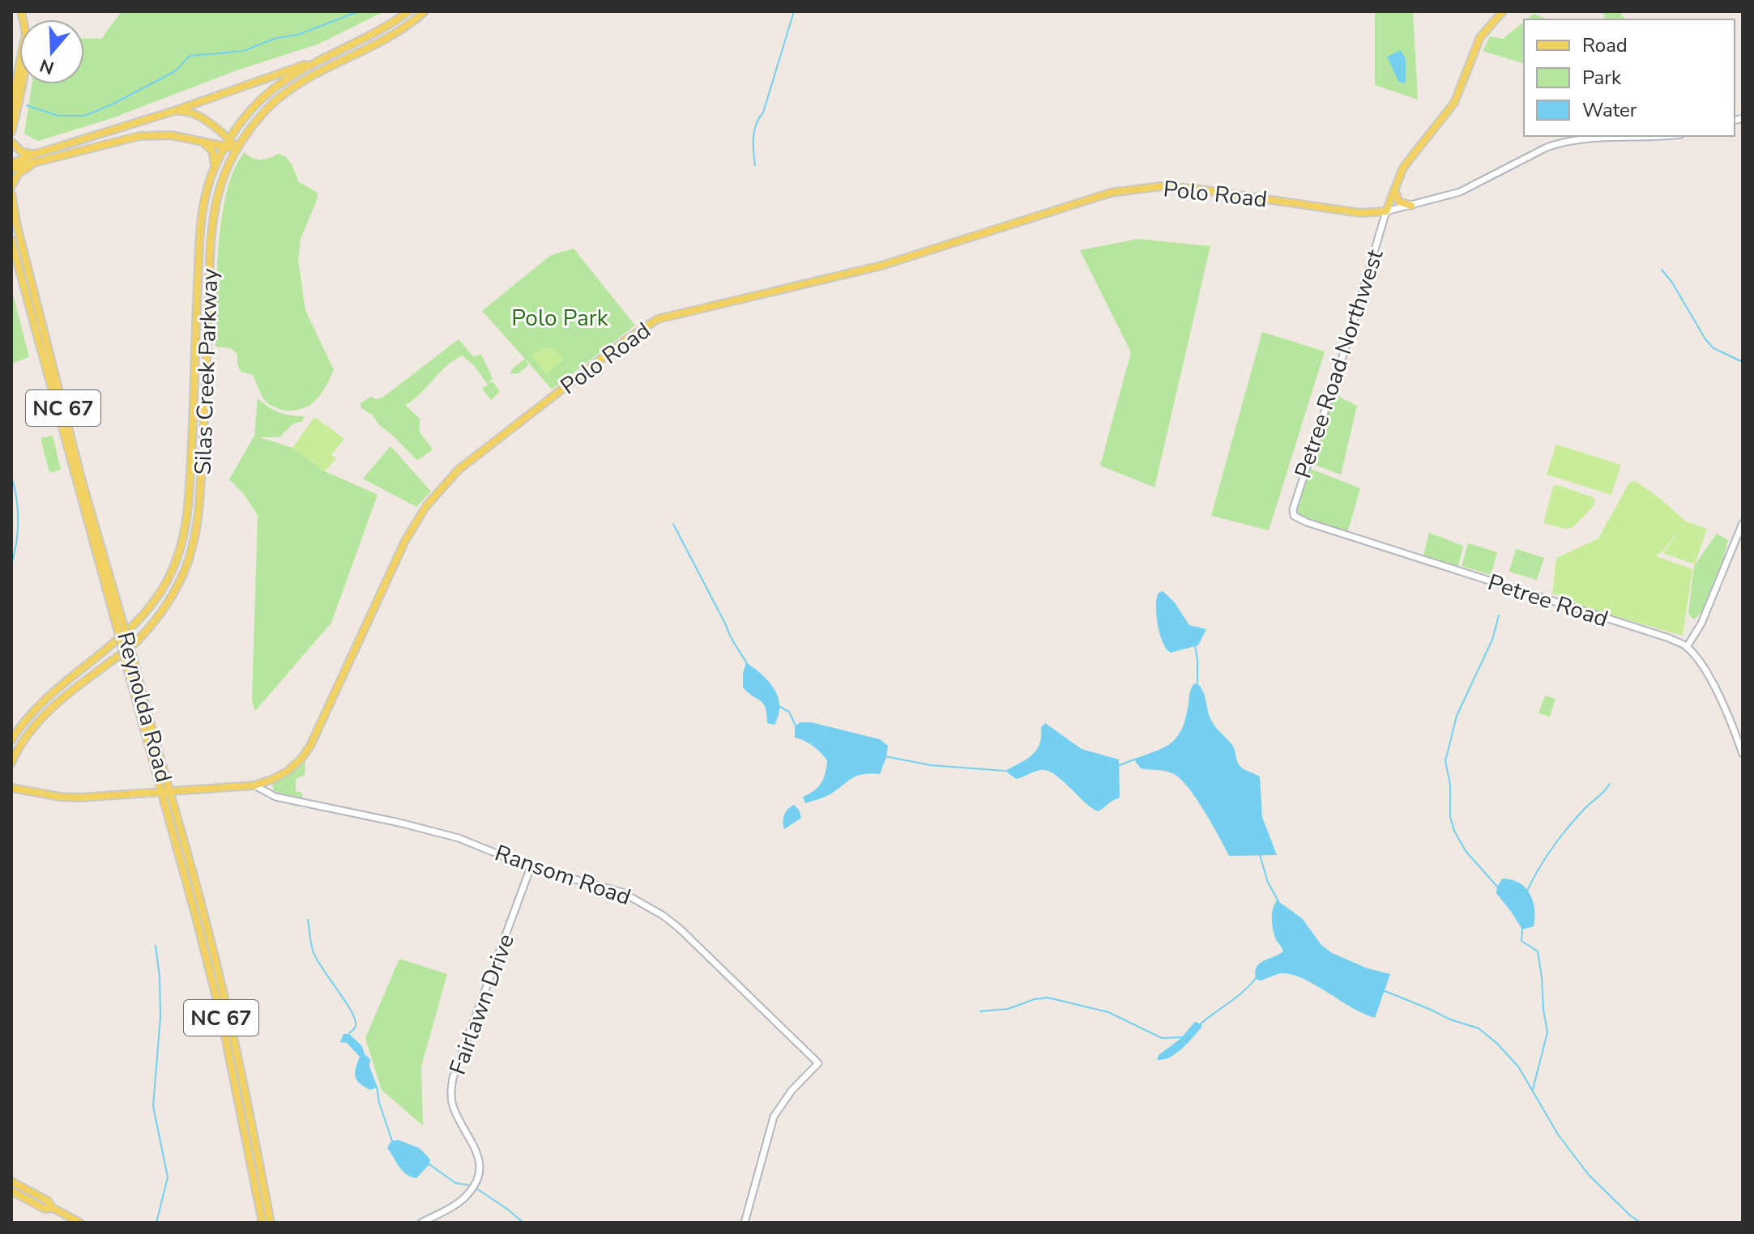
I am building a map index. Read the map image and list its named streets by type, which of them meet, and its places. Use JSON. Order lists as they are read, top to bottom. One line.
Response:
{"streets":{"main road":["Polo Road","Silas Creek Parkway","NC 67","Reynolda Road"],"street":["Petree Road Northwest","Petree Road","Ransom Road","Fairlawn Drive"]},"crossings":[["Polo Road","Petree Road Northwest"],["Polo Road","Reynolda Road"],["Polo Road","Ransom Road"],["Petree Road Northwest","Petree Road"],["Ransom Road","Fairlawn Drive"]],"parks":["Polo Park"],"legend":["Road","Park","Water"],"north":"bottom"}
